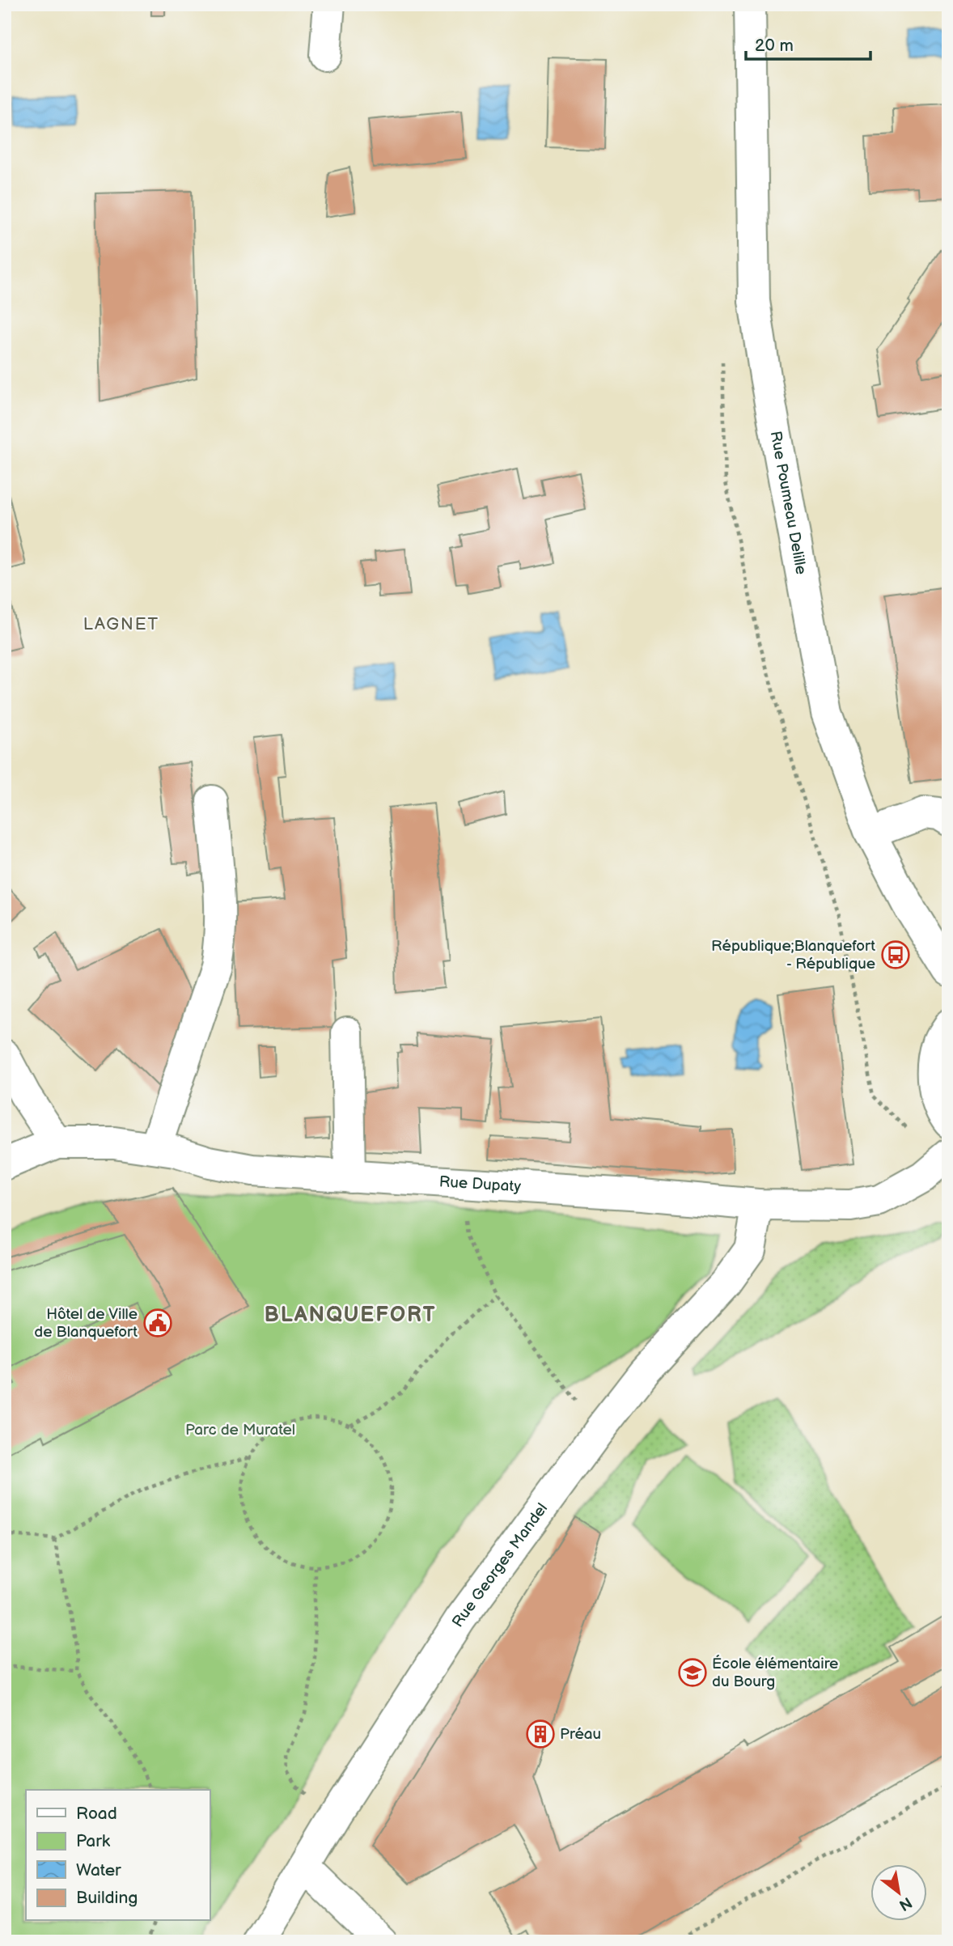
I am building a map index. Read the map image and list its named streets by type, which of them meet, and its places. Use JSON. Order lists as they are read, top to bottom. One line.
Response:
{"streets":{"street":["Rue Poumeau Delille","Rue Dupaty","Rue Georges Mandel"]},"crossings":[["Rue Dupaty","Rue Georges Mandel"]],"districts":["LAGNET","BLANQUEFORT"],"parks":["Parc de Muratel"],"places":{"bus stop":["République;Blanquefort - République"],"public building":["Hôtel de Ville de Blanquefort"],"school or university":["École élémentaire du Bourg"],"building":["Préau"]},"legend":["Road","Park","Water","Building"],"scale_bar":"20 m","north":"bottom right"}
